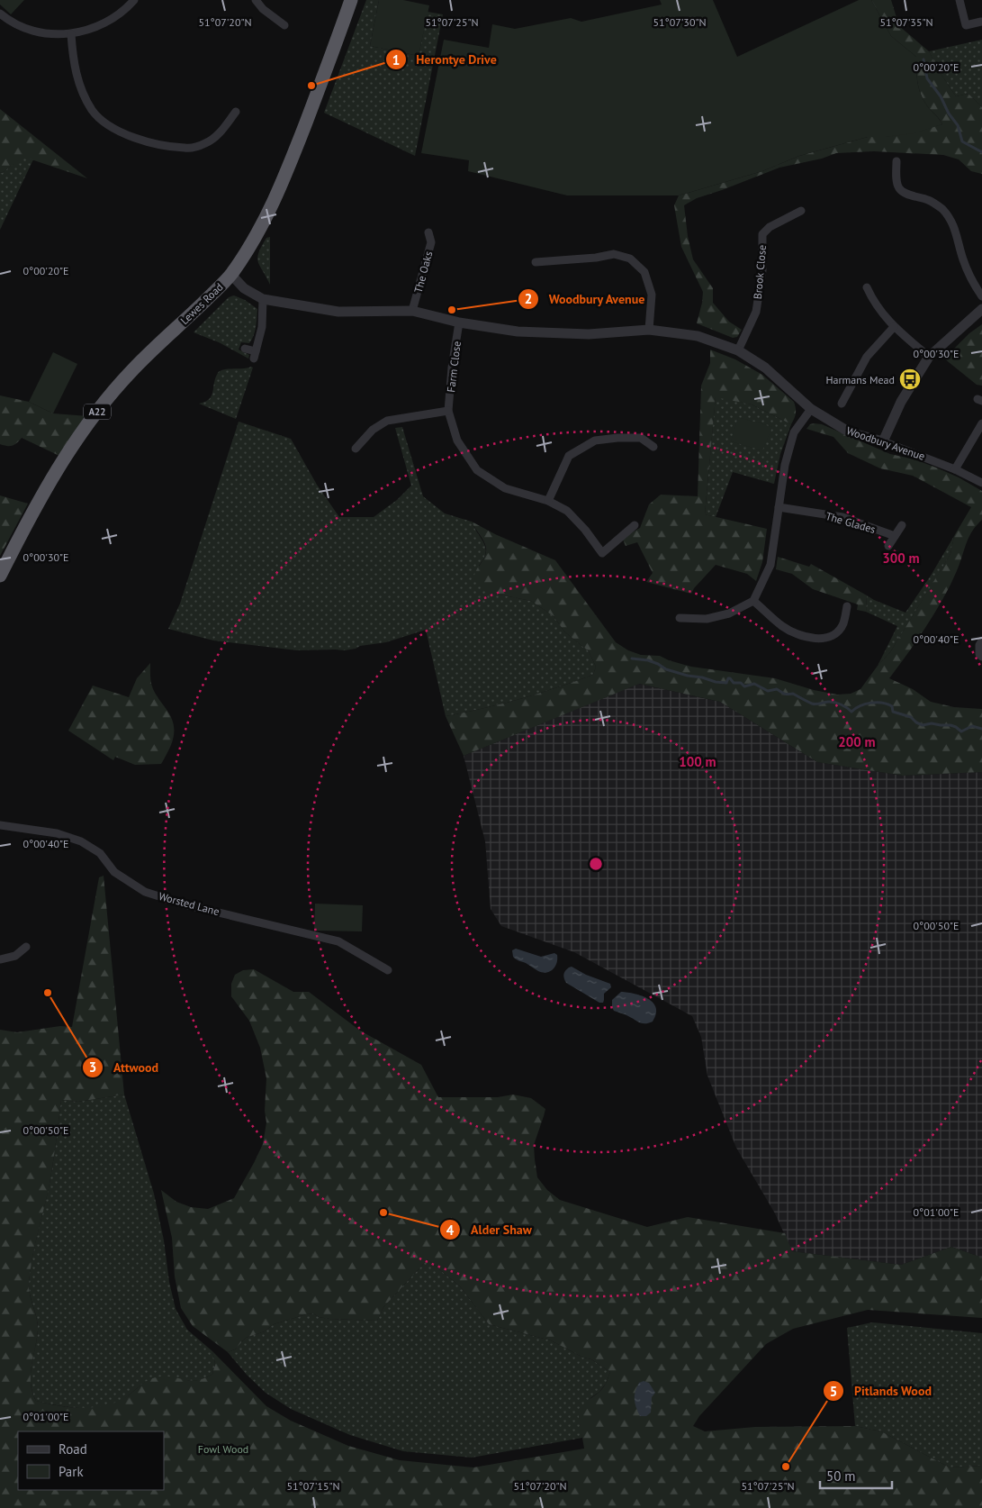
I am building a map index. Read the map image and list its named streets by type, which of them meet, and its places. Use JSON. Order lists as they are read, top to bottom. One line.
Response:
{"streets":{"highway":["Lewes Road","A22"],"street":["The Oaks","Brook Close","Farm Close","Woodbury Avenue","The Glades","Worsted Lane"]},"crossings":[["The Oaks","Woodbury Avenue"],["Brook Close","Woodbury Avenue"],["Lewes Road","Woodbury Avenue"],["Farm Close","Woodbury Avenue"]],"parks":["Fowl Wood"],"places":{"other":["Herontye Drive","Woodbury Avenue","Attwood","Alder Shaw","Pitlands Wood"],"bus stop":["Harmans Mead"]},"legend":["Road","Park"],"scale_bar":"50 m","coordinates":["51°07'20\"N","51°07'25\"N","51°07'30\"N","51°07'35\"N","0°00'20\"E","0°00'30\"E","0°00'40\"E","0°00'50\"E","0°01'00\"E","51°07'15\"N"],"rings":["300 m","200 m","100 m"]}
